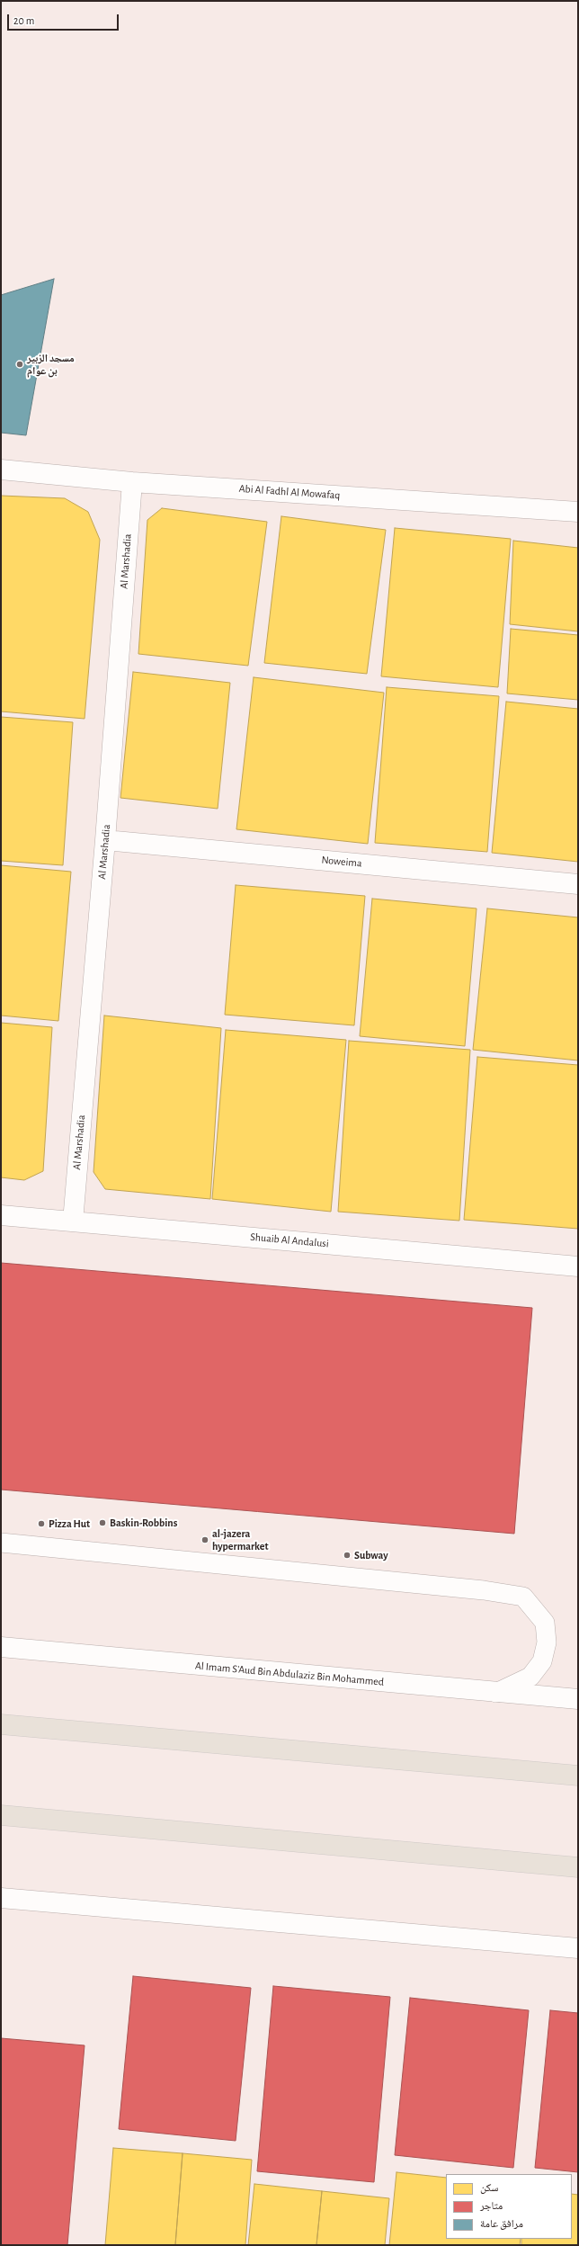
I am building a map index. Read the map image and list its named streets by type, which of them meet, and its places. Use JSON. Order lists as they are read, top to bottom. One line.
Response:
{"streets":{"street":["Abi Al Fadhl Al Mowafaq","Al Marshadia","Noweima","Shuaib Al Andalusi","Al Imam S'Aud Bin Abdulaziz Bin Mohammed"]},"crossings":[["Abi Al Fadhl Al Mowafaq","Al Marshadia"],["Al Marshadia","Noweima"],["Al Marshadia","Shuaib Al Andalusi"]],"places":["مسجد الزبير بن عوام","Baskin-Robbins","Pizza Hut","al-jazera hypermarket","Subway"],"legend":["سكن","متاجر","مرافق عامة"],"scale_bar":"20 m"}
